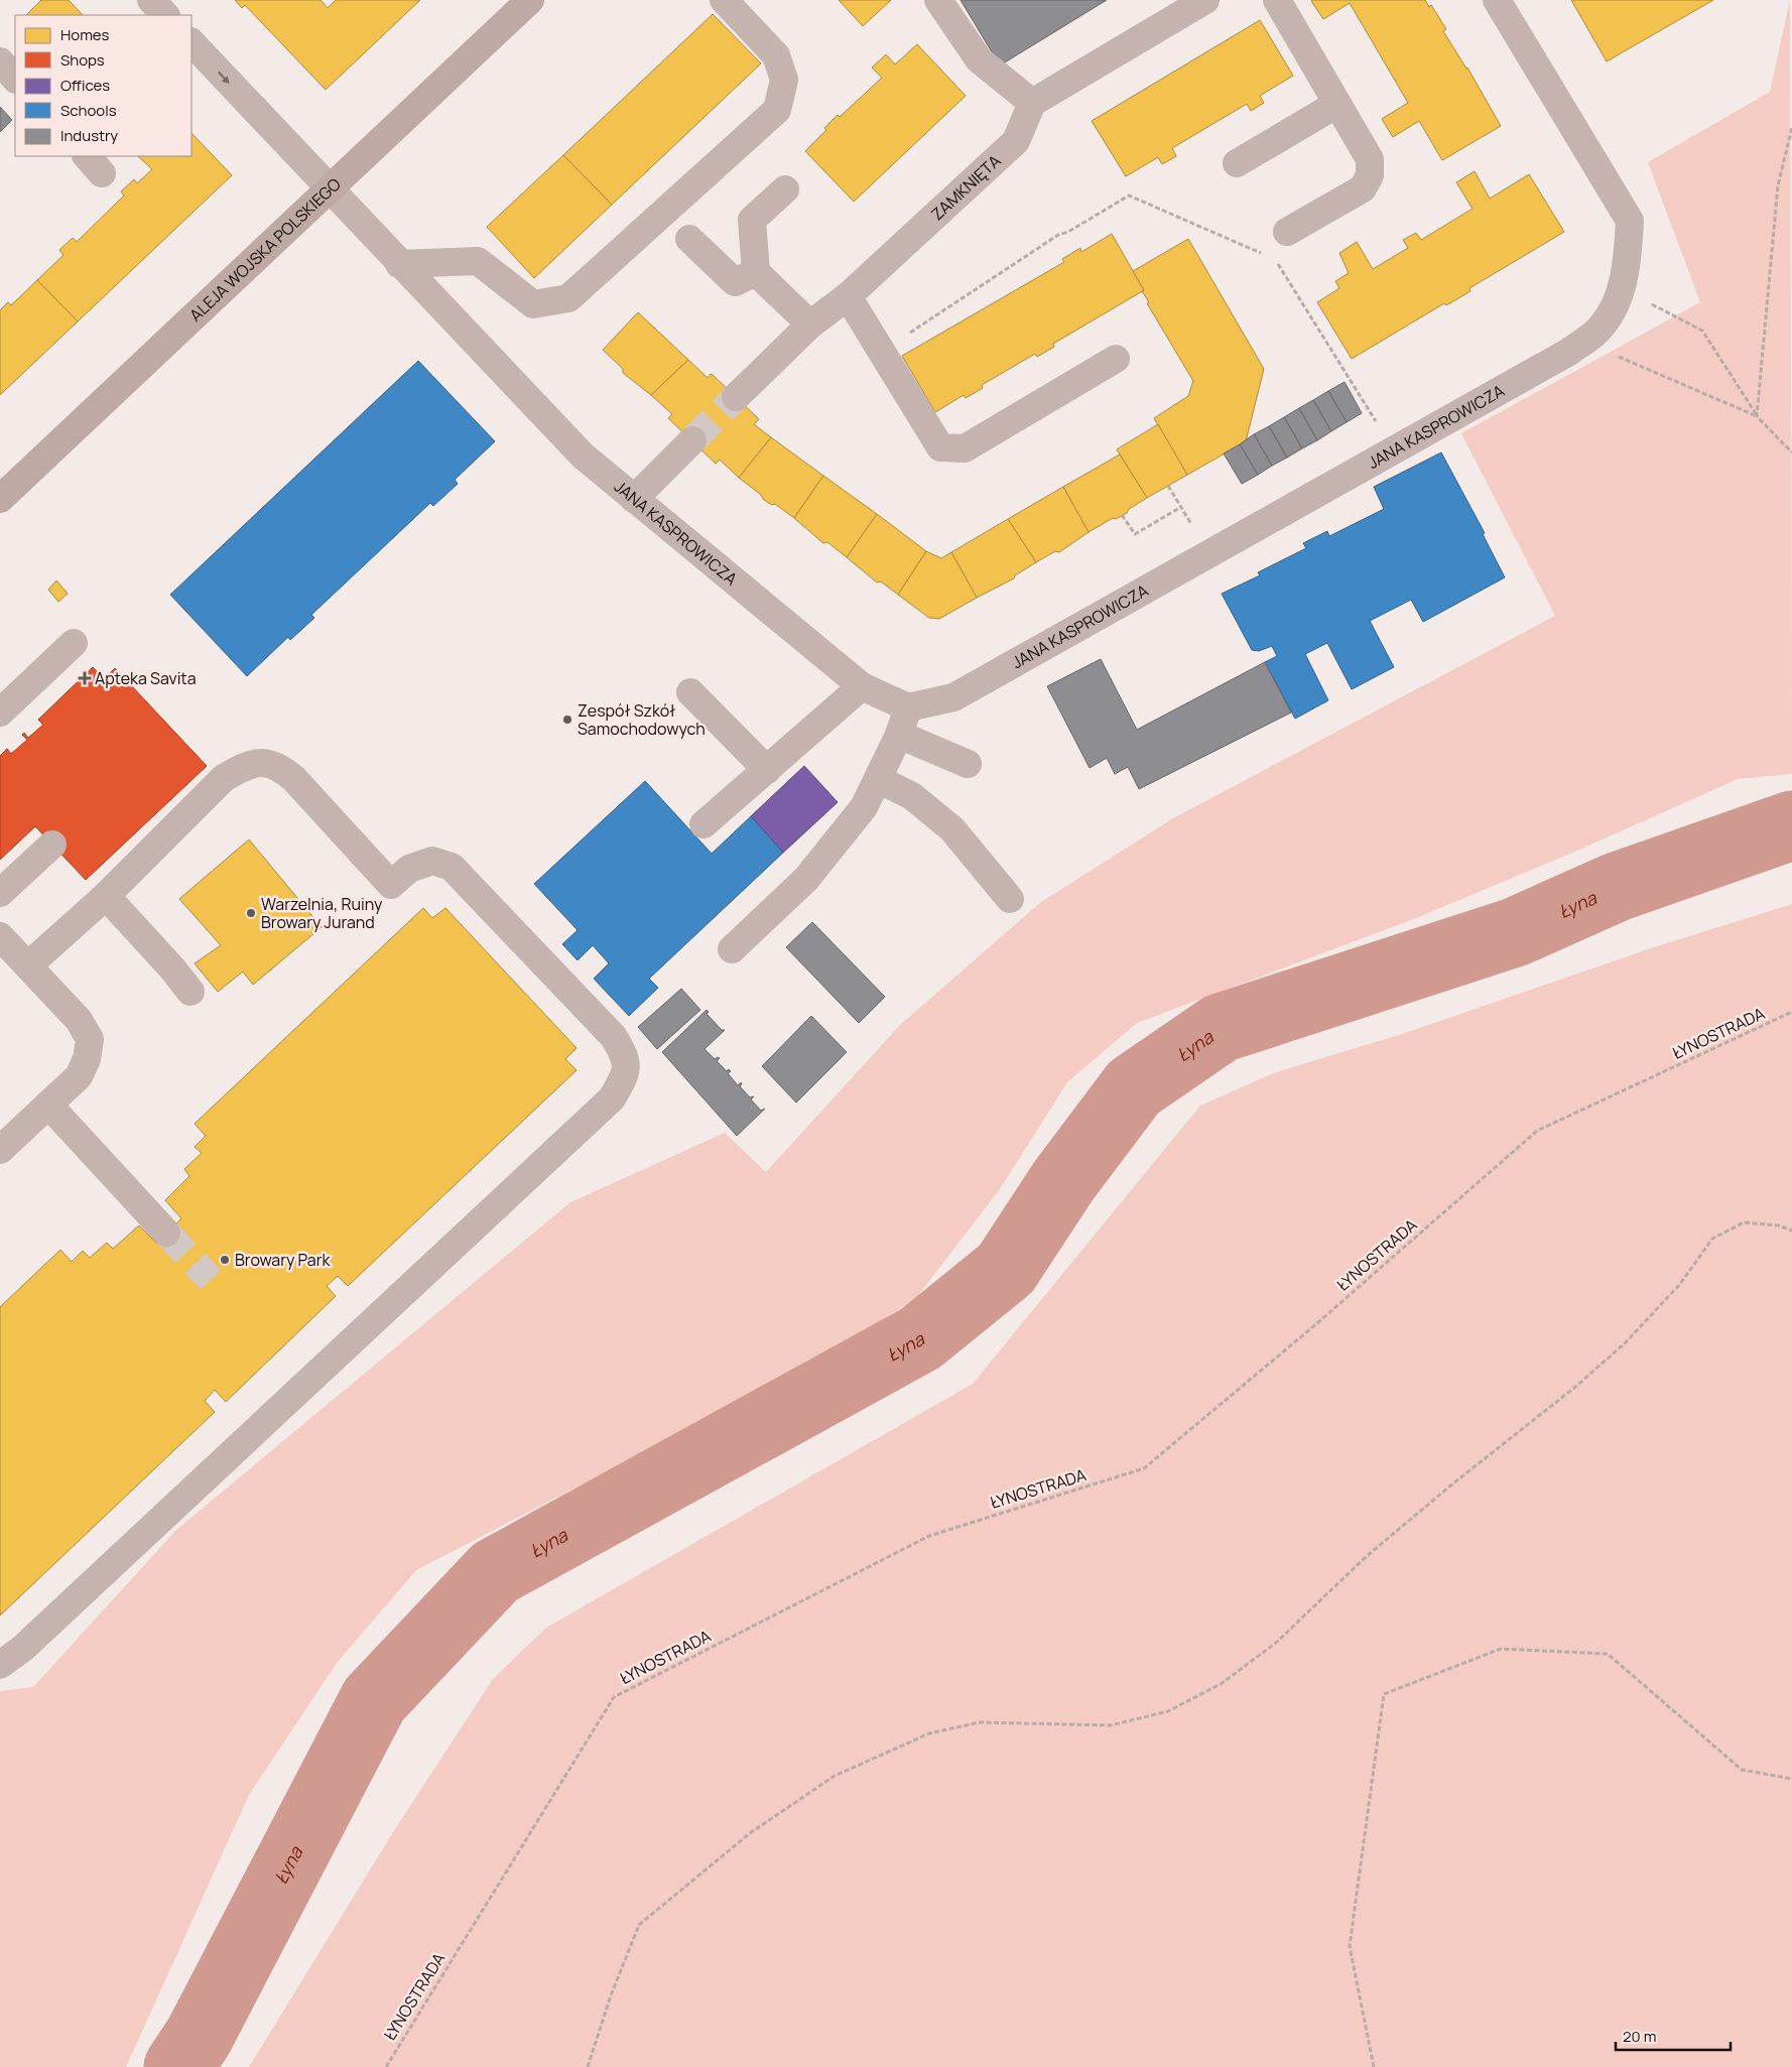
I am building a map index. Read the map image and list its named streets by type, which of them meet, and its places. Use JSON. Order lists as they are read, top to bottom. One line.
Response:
{"streets":{"main road":["ALEJA WOJSKA POLSKIEGO"],"street":["ZAMKNIĘTA","JANA KASPROWICZA"],"path":["ŁYNOSTRADA"]},"crossings":[["ALEJA WOJSKA POLSKIEGO","JANA KASPROWICZA"]],"water":["Łyna"],"places":{"health":["Apteka Savita"],"other":["Zespół Szkół Samochodowych","Warzelnia, Ruiny Browary Jurand","Browary Park"]},"legend":["Homes","Shops","Offices","Schools","Industry"],"scale_bar":"20 m"}
